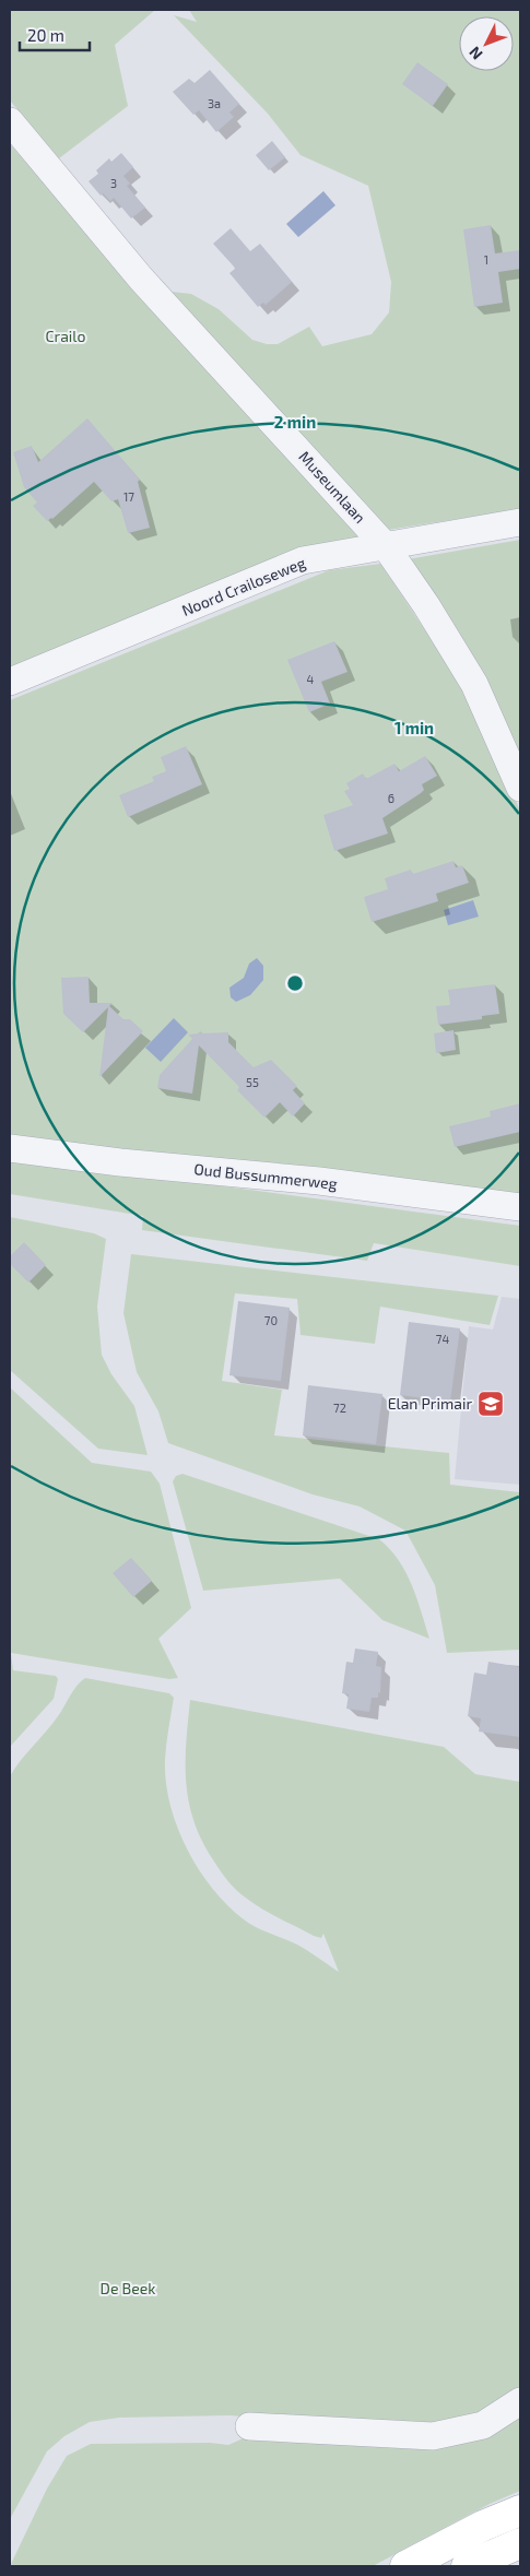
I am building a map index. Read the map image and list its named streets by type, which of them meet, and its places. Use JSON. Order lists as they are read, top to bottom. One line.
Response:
{"streets":{"street":["Museumlaan","Noord Crailoseweg","Oud Bussummerweg"]},"crossings":[["Museumlaan","Noord Crailoseweg"]],"parks":["Crailo","De Beek"],"places":{"school or university":["Elan Primair"]},"house_numbers":["3a","3","1","17","4","6","55","70","74","72"],"scale_bar":"20 m","north":"bottom left","rings":["2 min","1 min"]}
